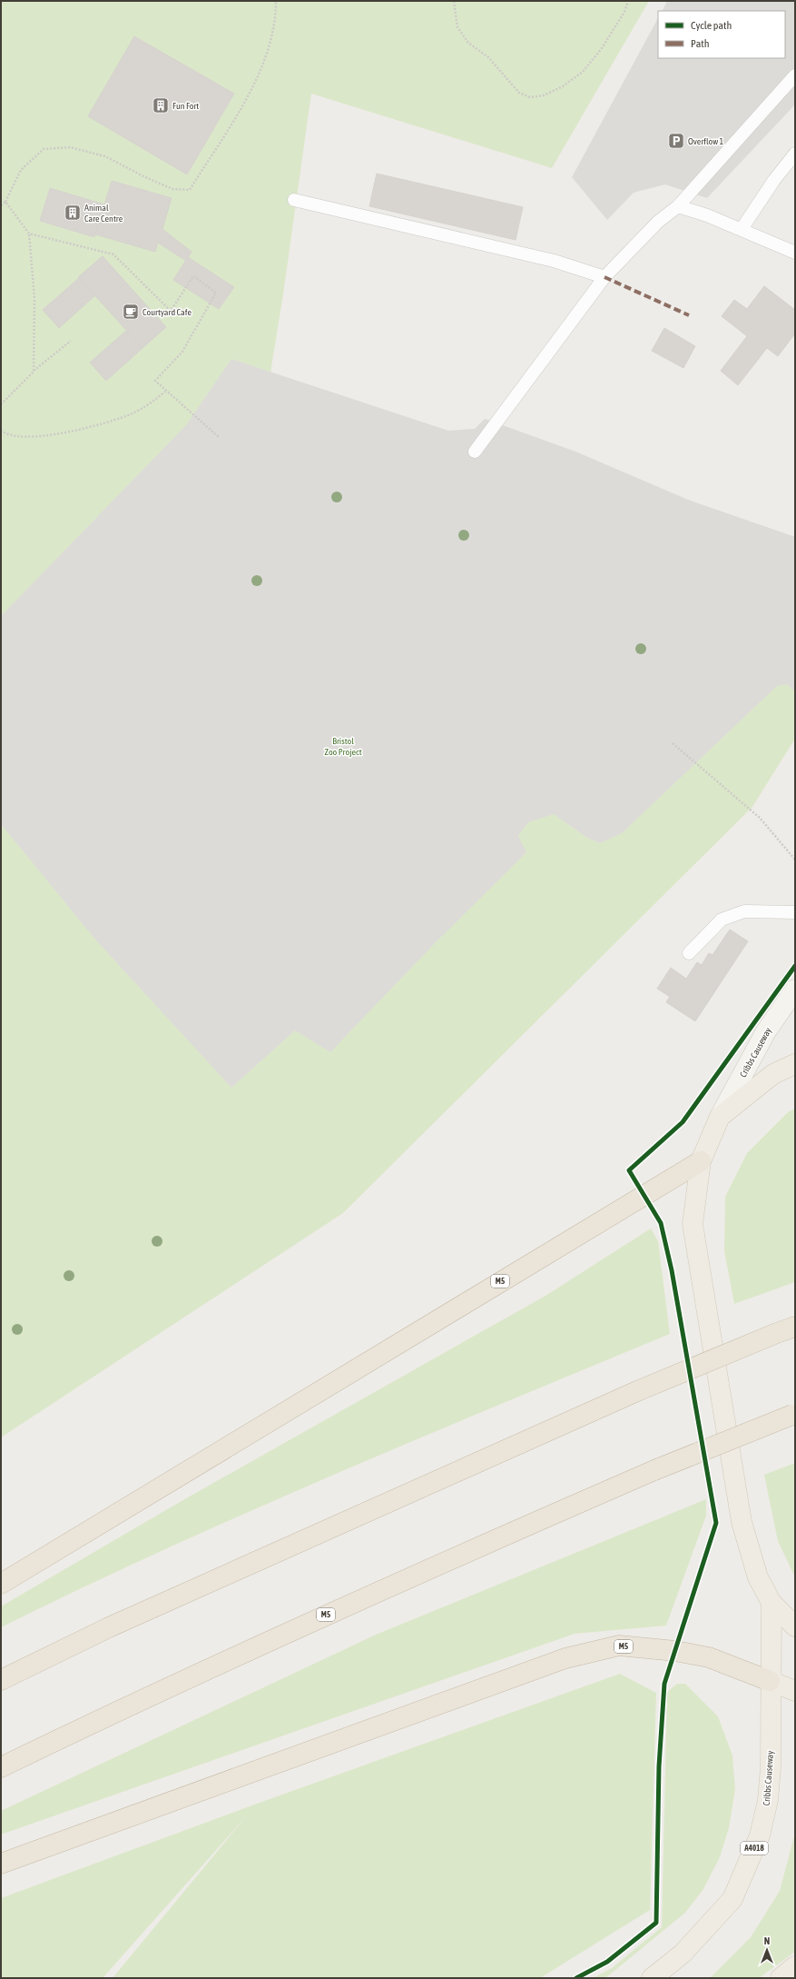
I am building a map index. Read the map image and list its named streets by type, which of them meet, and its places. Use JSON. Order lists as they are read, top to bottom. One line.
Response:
{"streets":{"highway":["M5"],"main road":["Cribbs Causeway","A4018"]},"crossings":[["Cribbs Causeway","M5"]],"parks":["Bristol Zoo Project"],"places":{"building":["Fun Fort","Animal Care Centre"],"parking":["Overflow 1"],"cafe":["Courtyard Cafe"]},"legend":["Cycle path","Path"],"north":"top"}
